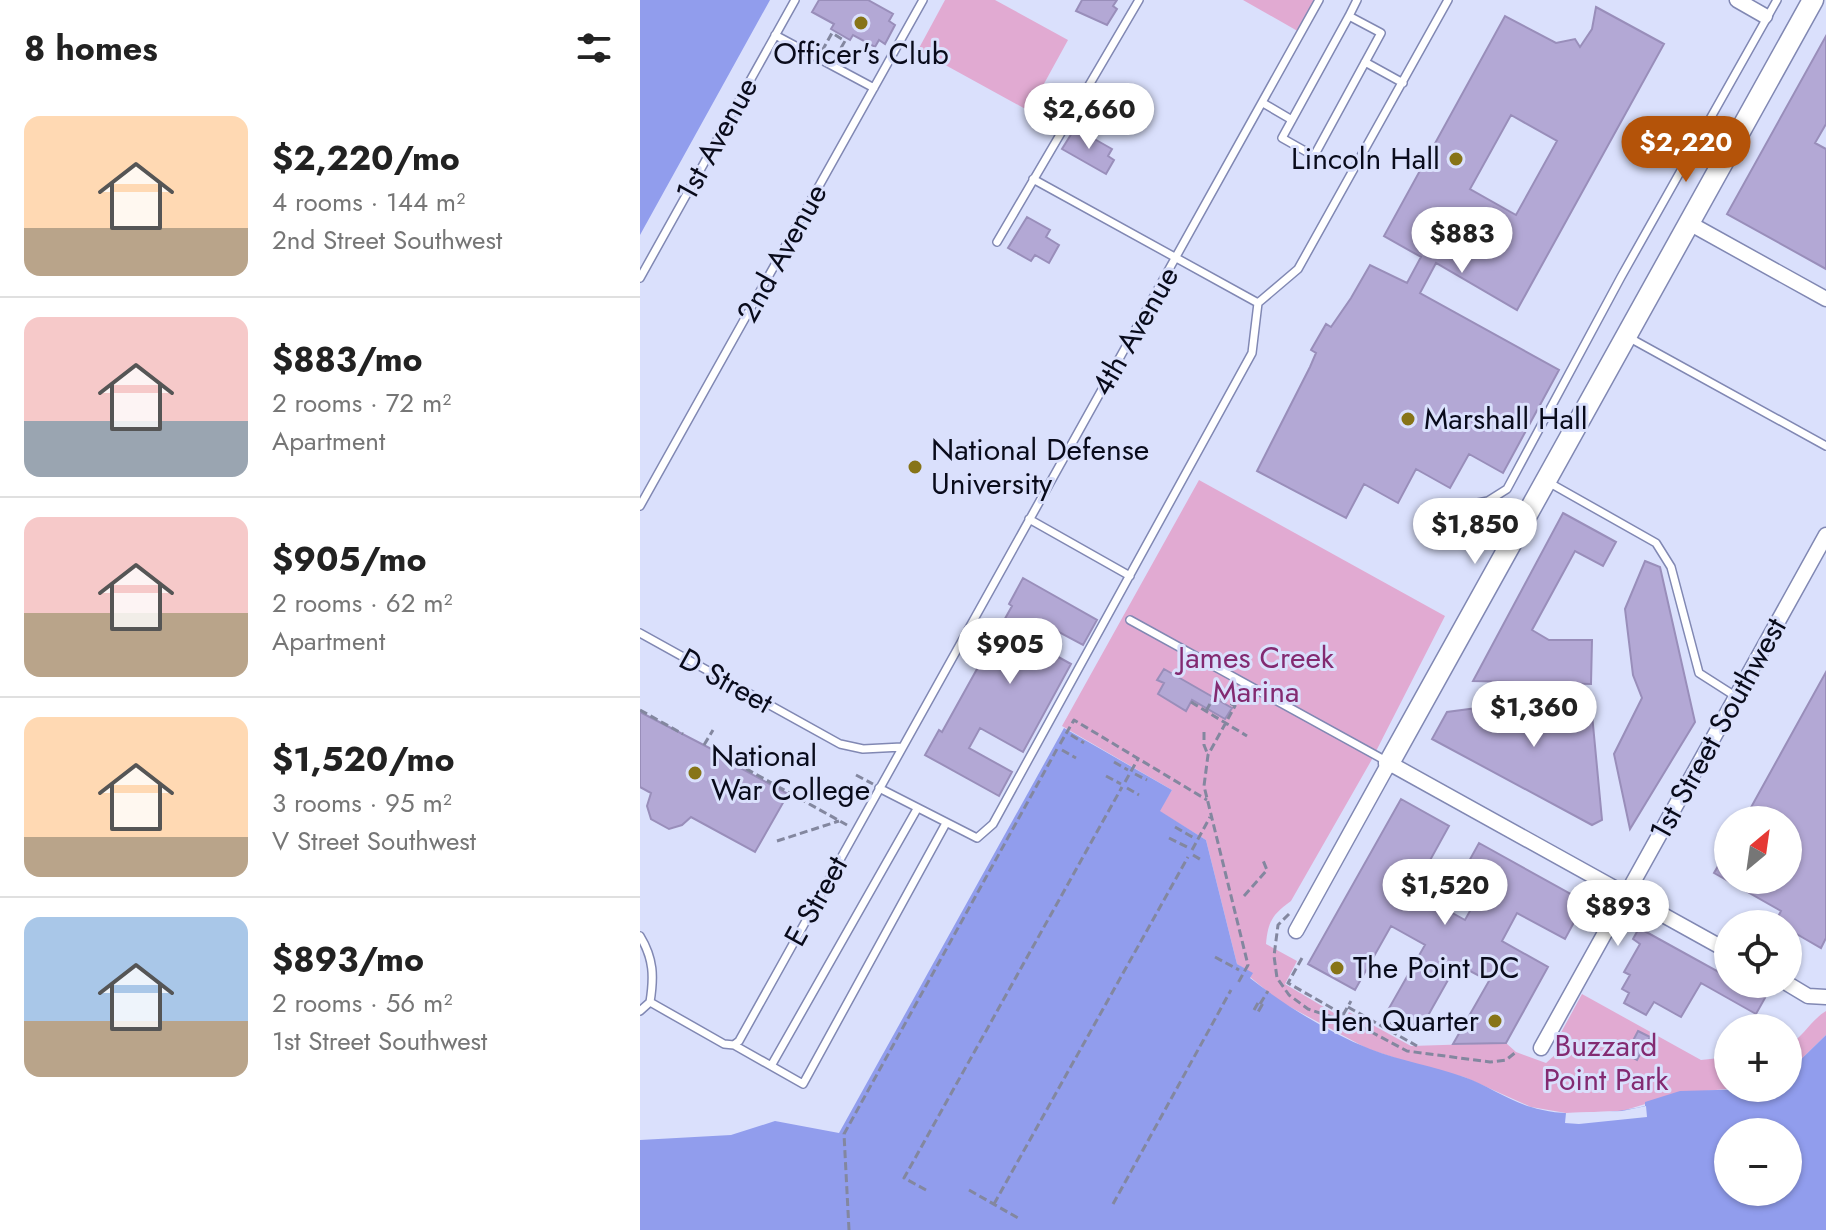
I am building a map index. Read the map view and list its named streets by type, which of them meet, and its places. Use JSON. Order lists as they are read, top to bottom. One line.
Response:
{"streets":{"street":["1st Street Southwest"],"lane":["1st Avenue","2nd Avenue","4th Avenue","D Street","E Street"]},"crossings":[["4th Avenue","D Street"],["4th Avenue","E Street"]],"parks":["James Creek Marina","Buzzard Point Park"],"places":["Officer's Club","Lincoln Hall","Marshall Hall","National Defense University","National War College","The Point DC","Hen Quarter"],"north":"top right","page":{"heading":"8 homes","price":["$2,660","$2,220","$883","$1,850","$905","$1,360","$1,520","$893"],"list":[{"name":"$2,220/mo","note":"4 rooms · 144 m² · 2nd Street Southwest"},{"name":"$883/mo","note":"2 rooms · 72 m² · Apartment"},{"name":"$905/mo","note":"2 rooms · 62 m² · Apartment"},{"name":"$1,520/mo","note":"3 rooms · 95 m² · V Street Southwest"},{"name":"$893/mo","note":"2 rooms · 56 m² · 1st Street Southwest"}],"map_buttons":["+","−"]}}
